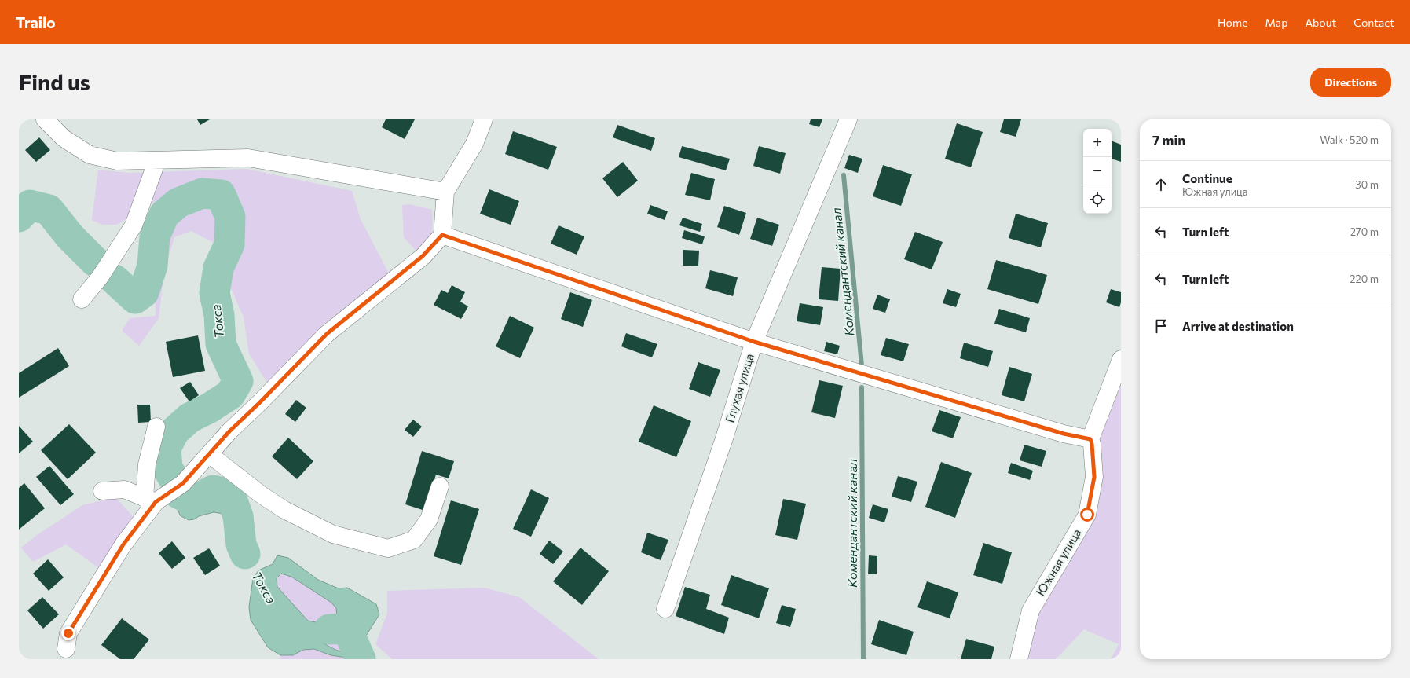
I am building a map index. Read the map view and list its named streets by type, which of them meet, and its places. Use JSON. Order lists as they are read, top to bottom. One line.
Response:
{"streets":{"street":["Глухая улица","Южная улица"]},"water":["Комендантский канал","Токса"],"page":{"header":"Trailo","nav":["Home","Map","About","Contact"],"buttons":"Directions","title":"Find us","heading":["7 min","Walk · 520 m"],"map_buttons":["+","−"],"list":[["Continue","Южная улица","30 m"],["Turn left","270 m"],["Turn left","220 m"],"Arrive at destination"]}}
